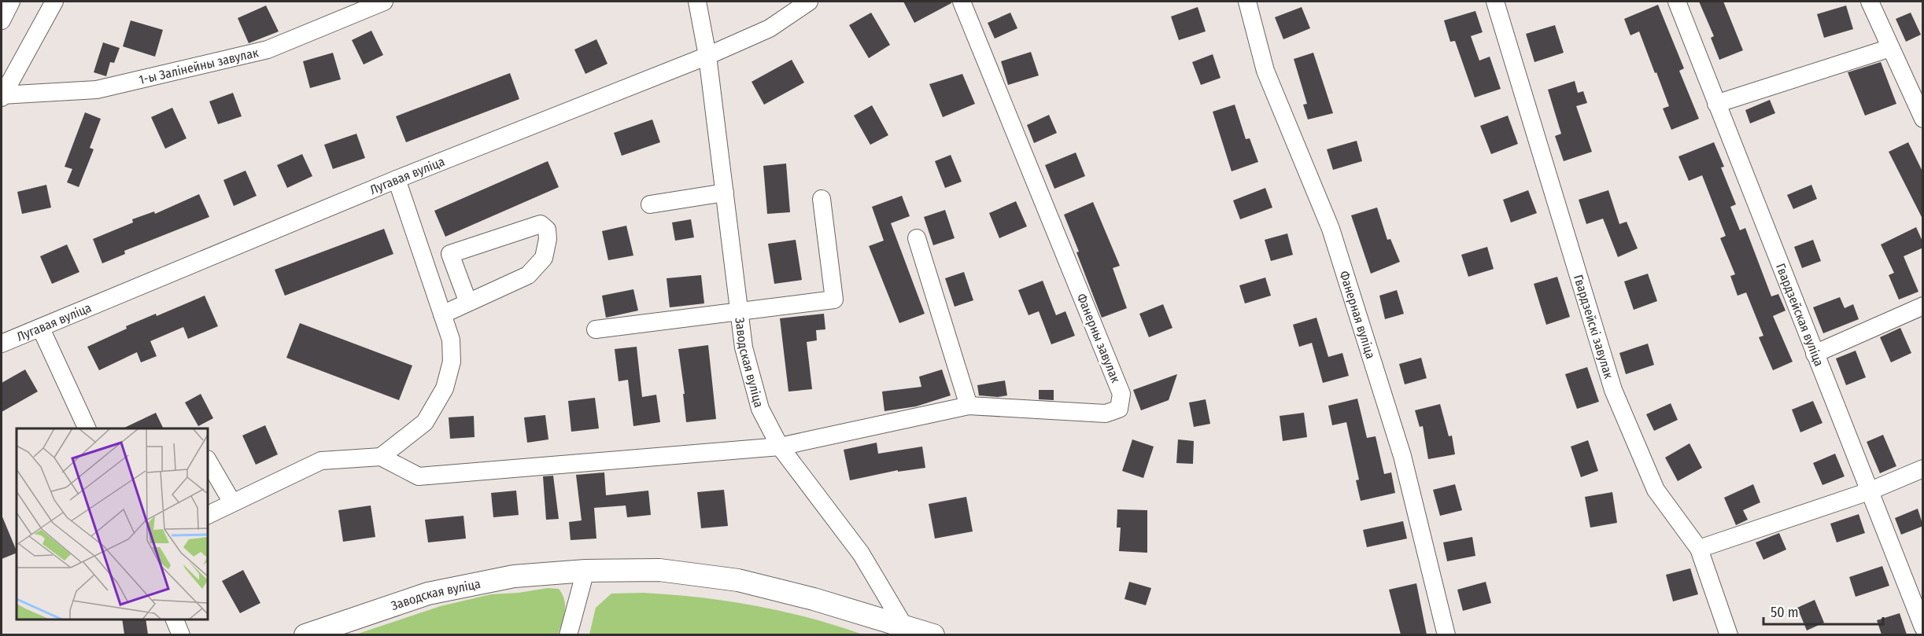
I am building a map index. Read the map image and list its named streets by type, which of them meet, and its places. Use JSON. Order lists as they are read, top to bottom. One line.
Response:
{"streets":{"main road":["Заводская вуліца"],"street":["1-ы Залінейны завулак","Лугавая вуліца","Фанерная вуліца","Гвардзейская вуліца","Гвардзейскі завулак","Фанерны завулак"]},"crossings":[["Лугавая вуліца","Заводская вуліца"],["Фанерны завулак","Заводская вуліца"]],"scale_bar":"50 m"}
